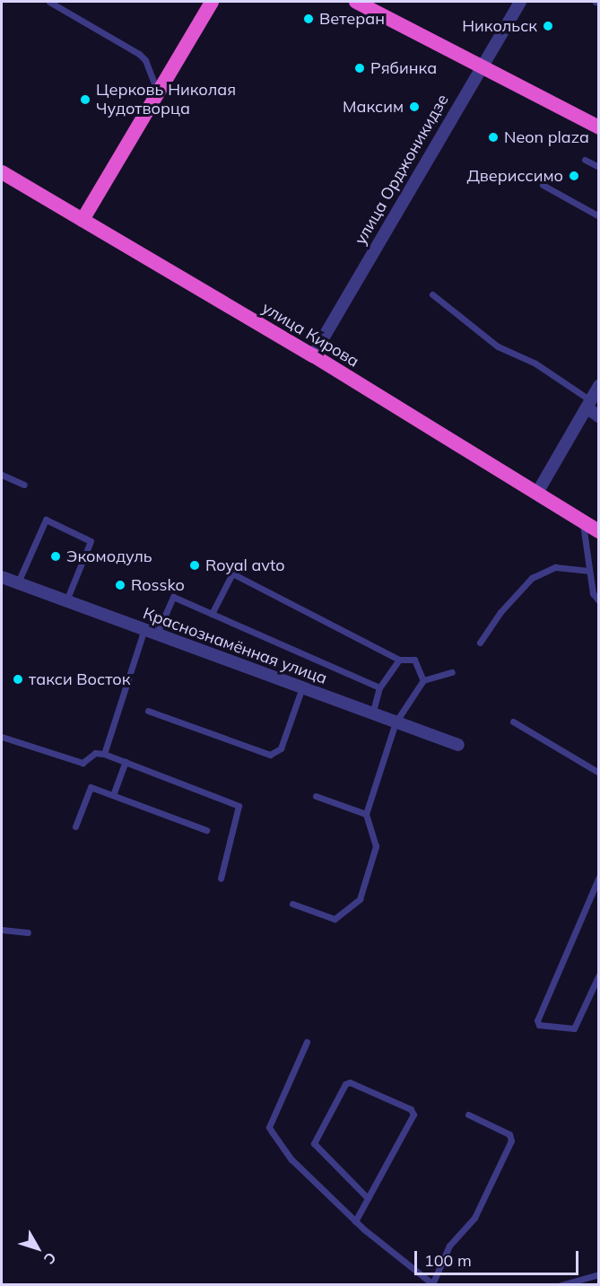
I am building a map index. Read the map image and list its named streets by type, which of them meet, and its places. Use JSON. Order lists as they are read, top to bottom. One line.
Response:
{"streets":{"highway":["улица Кирова"],"street":["улица Орджоникидзе","Краснознамённая улица"]},"crossings":[["улица Орджоникидзе","улица Кирова"]],"places":["Ветеран","Никольск","Рябинка","Церковь Николая Чудотворца","Максим","Neon plaza","Двериссимо","Экомодуль","Royal avto","Rossko","такси Восток"],"scale_bar":"100 m","north":"bottom right"}
